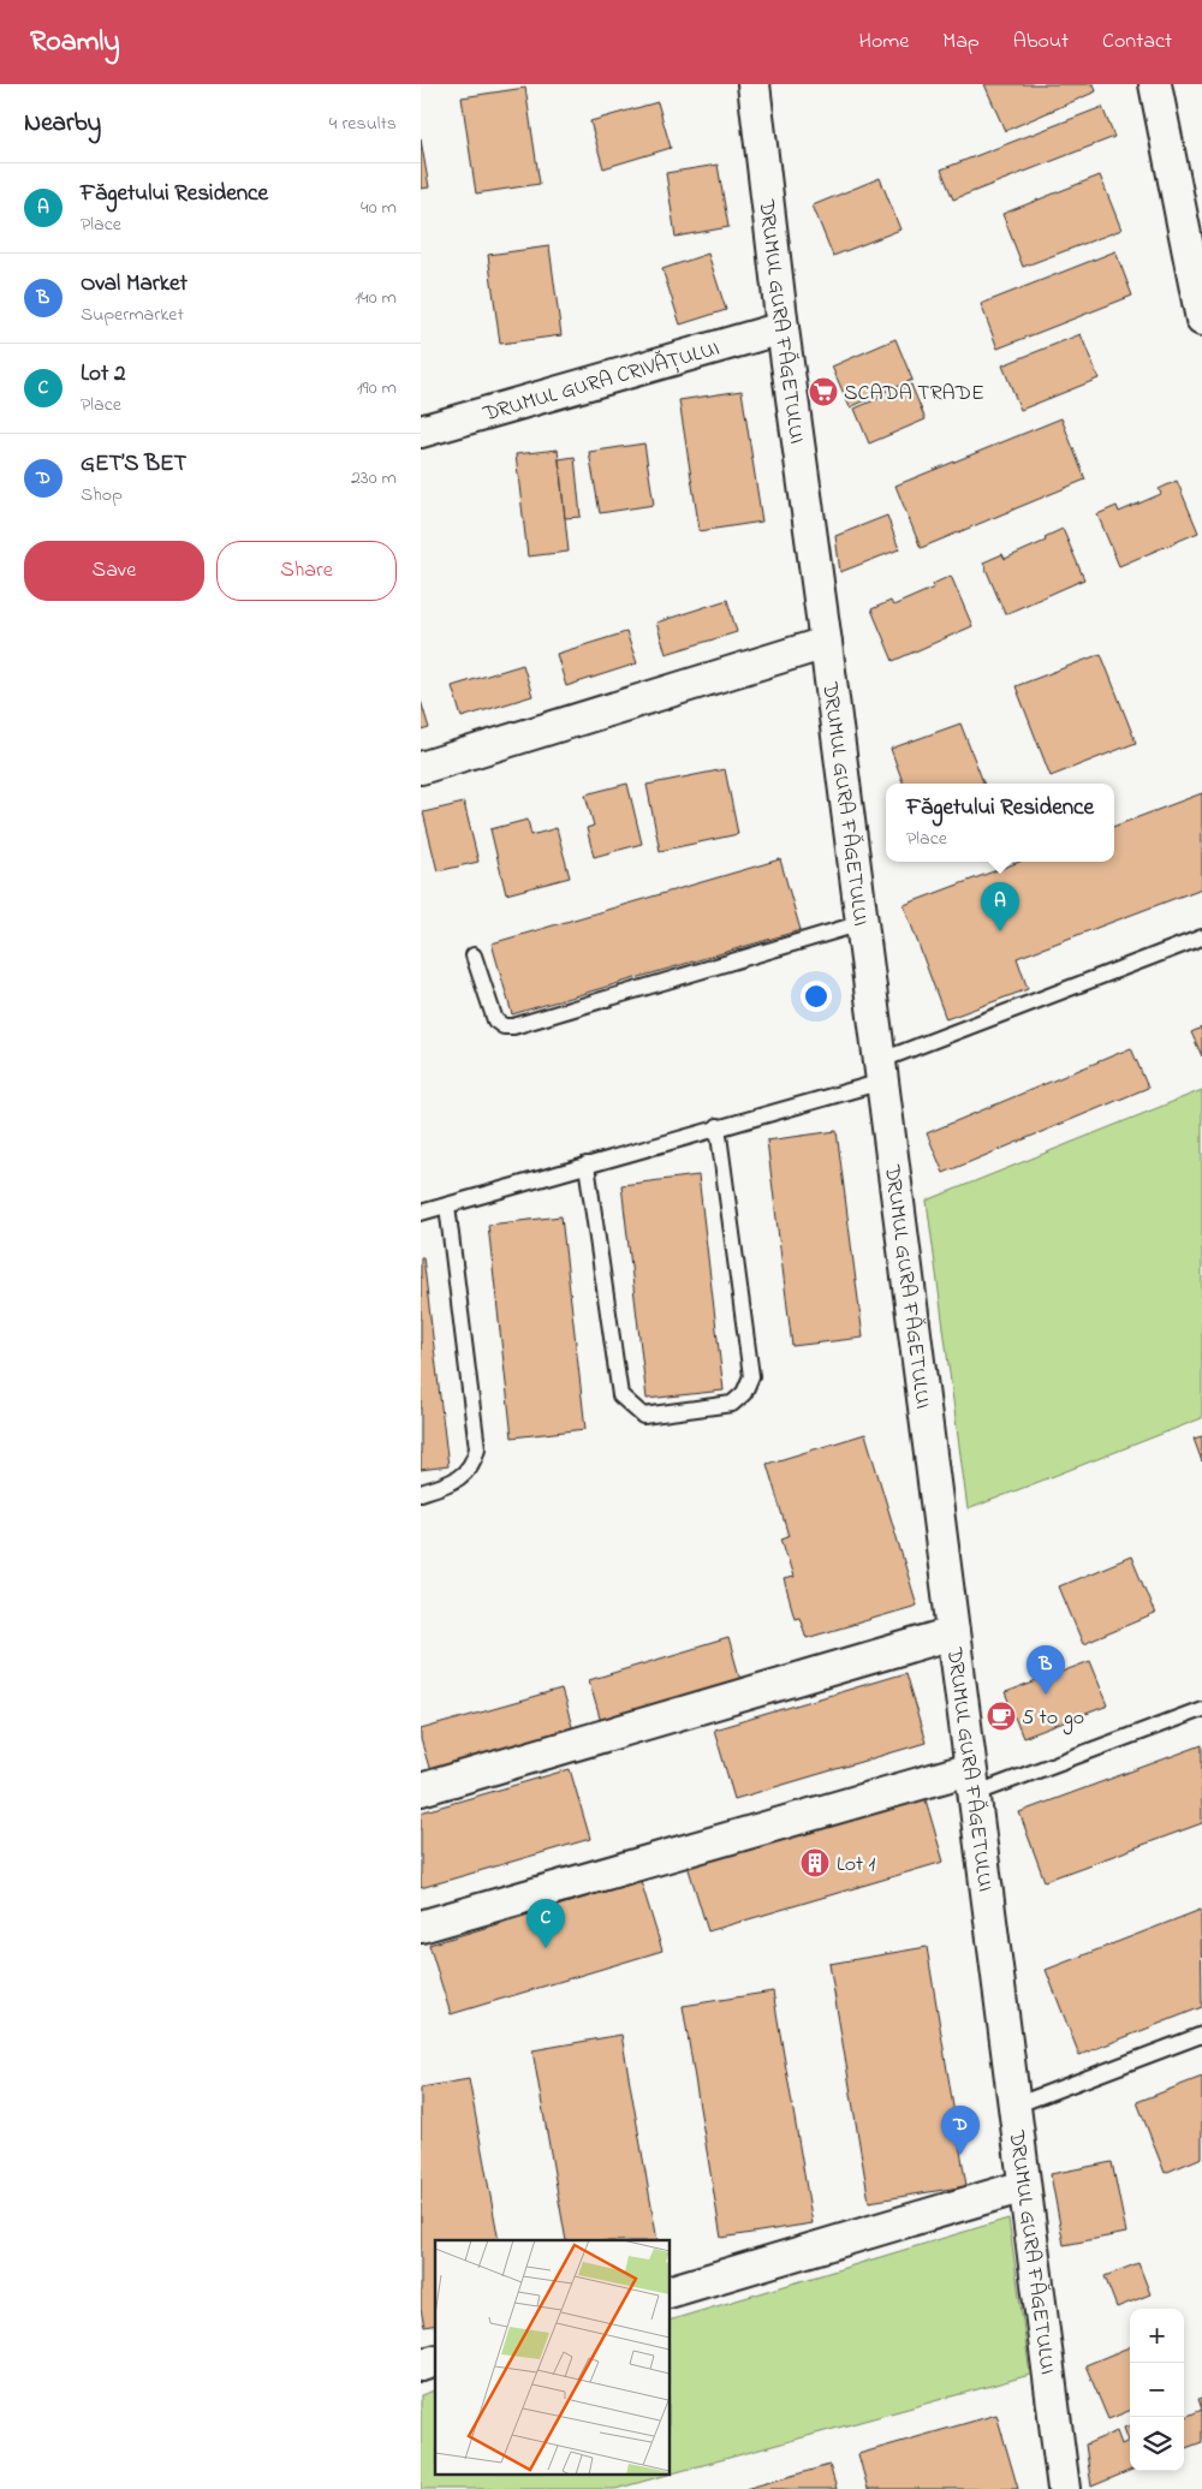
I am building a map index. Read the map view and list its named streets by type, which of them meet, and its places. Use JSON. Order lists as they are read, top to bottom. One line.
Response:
{"streets":{"street":["DRUMUL GURA FĂGETULUI","DRUMUL GURA CRIVĂȚULUI"]},"crossings":[["DRUMUL GURA FĂGETULUI","DRUMUL GURA CRIVĂȚULUI"]],"places":{"supermarket":["SCADA TRADE"],"cafe":["5 to go"],"building":["Lot 1"]},"page":{"header":"Roamly","nav":["Home","Map","About","Contact"],"heading":["Nearby","4 results"],"list":[{"mark":"A","name":"Făgetului Residence","note":"Place","value":"40 m"},{"mark":"B","name":"Oval Market","note":"Supermarket","value":"140 m"},{"mark":"C","name":"Lot 2","note":"Place","value":"190 m"},{"mark":"D","name":"GET’S BET","note":"Shop","value":"230 m"}],"buttons":["Save","Share"],"popup":["Făgetului Residence","Place"],"pins":["A","B","C","D"],"map_buttons":["+","−"]}}
